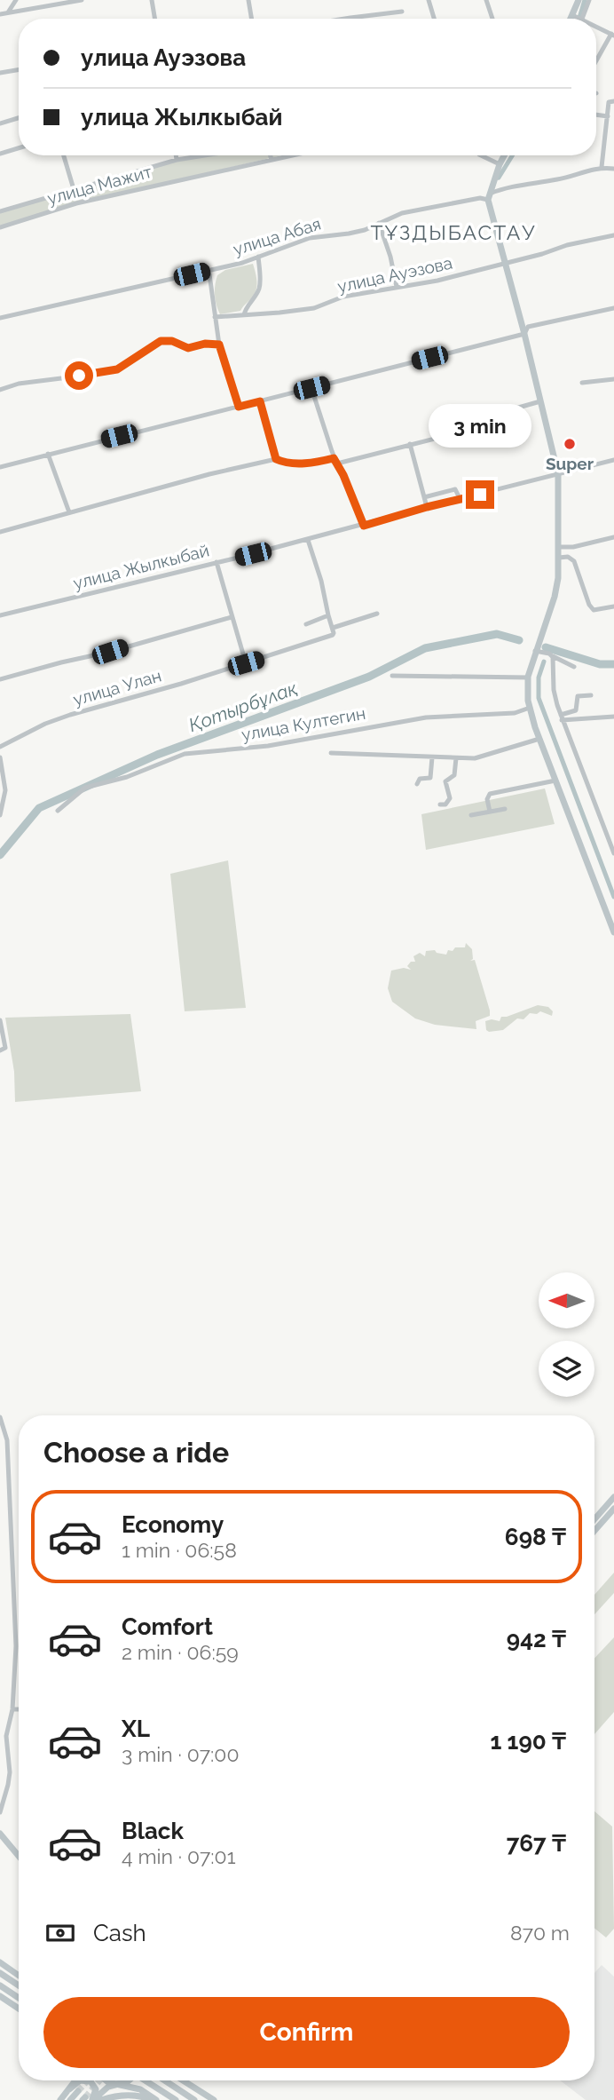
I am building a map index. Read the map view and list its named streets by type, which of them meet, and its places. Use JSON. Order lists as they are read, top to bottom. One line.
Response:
{"streets":{"street":["улица Мажит","улица Абая","улица Ауэзова","улица Жылкыбай","улица Улан","улица Култегин"]},"districts":["ТҰЗДЫБАСТАУ"],"water":["Қотырбұлақ"],"places":["Super"],"north":"left","page":{"banner":["улица Ауэзова","улица Жылкыбай"],"bubble":"3 min","heading":"Choose a ride","list":[{"name":"Economy","note":"1 min · 06:58","value":"698 ₸"},{"name":"Comfort","note":"2 min · 06:59","value":"942 ₸"},{"name":"XL","note":"3 min · 07:00","value":"1 190 ₸"},{"name":"Black","note":"4 min · 07:01","value":"767 ₸"}],"pay":["Cash","870 m"],"buttons":"Confirm"}}
